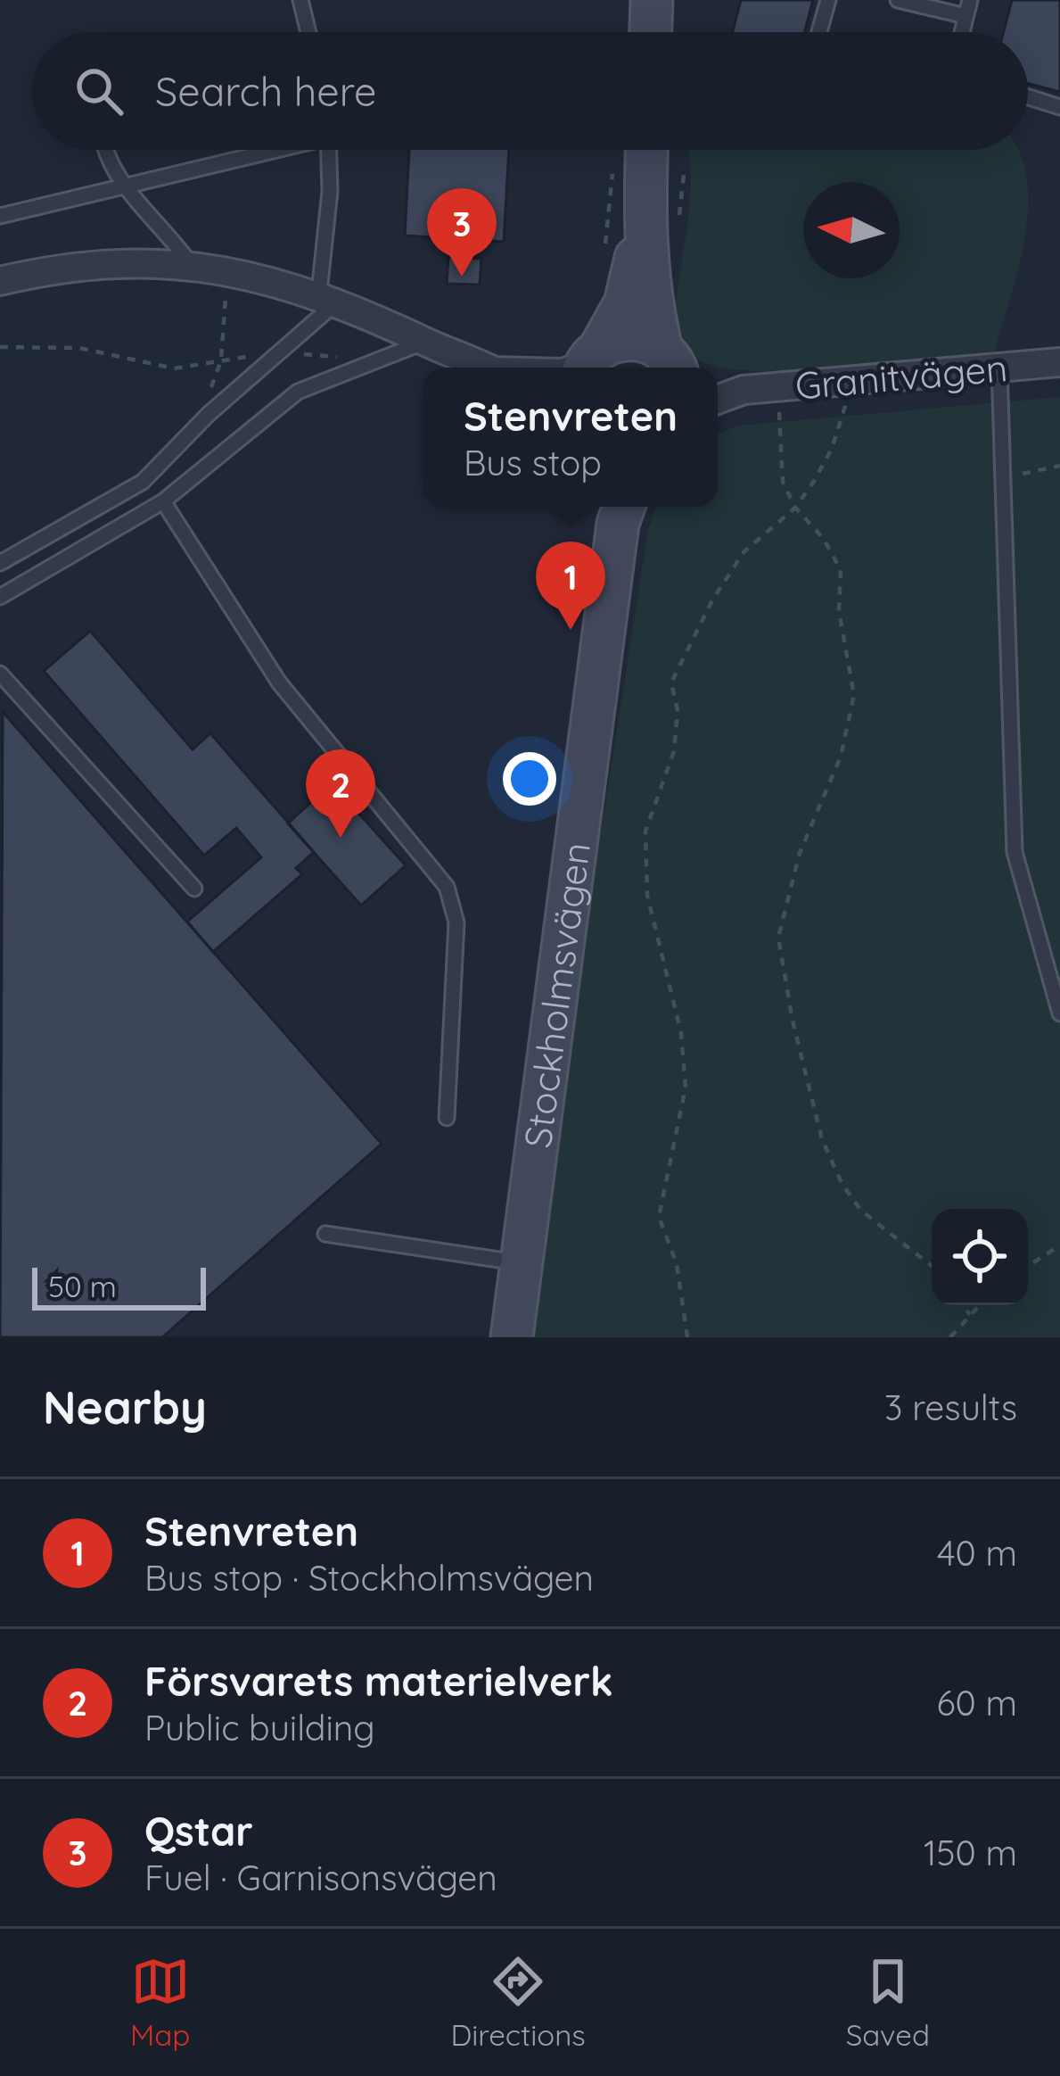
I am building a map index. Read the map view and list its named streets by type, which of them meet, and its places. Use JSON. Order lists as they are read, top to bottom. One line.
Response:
{"streets":{"main road":["Stockholmsvägen"],"street":["Granitvägen"]},"scale_bar":"50 m","north":"left","page":{"search":"Search here","pins":["3","1","2"],"popup":["Stenvreten","Bus stop"],"scale":"50 m","heading":["Nearby","3 results"],"list":[{"mark":"1","name":"Stenvreten","note":"Bus stop · Stockholmsvägen","value":"40 m"},{"mark":"2","name":"Försvarets materielverk","note":"Public building","value":"60 m"},{"mark":"3","name":"Qstar","note":"Fuel · Garnisonsvägen","value":"150 m"}],"nav":["Map","Directions","Saved"]}}
